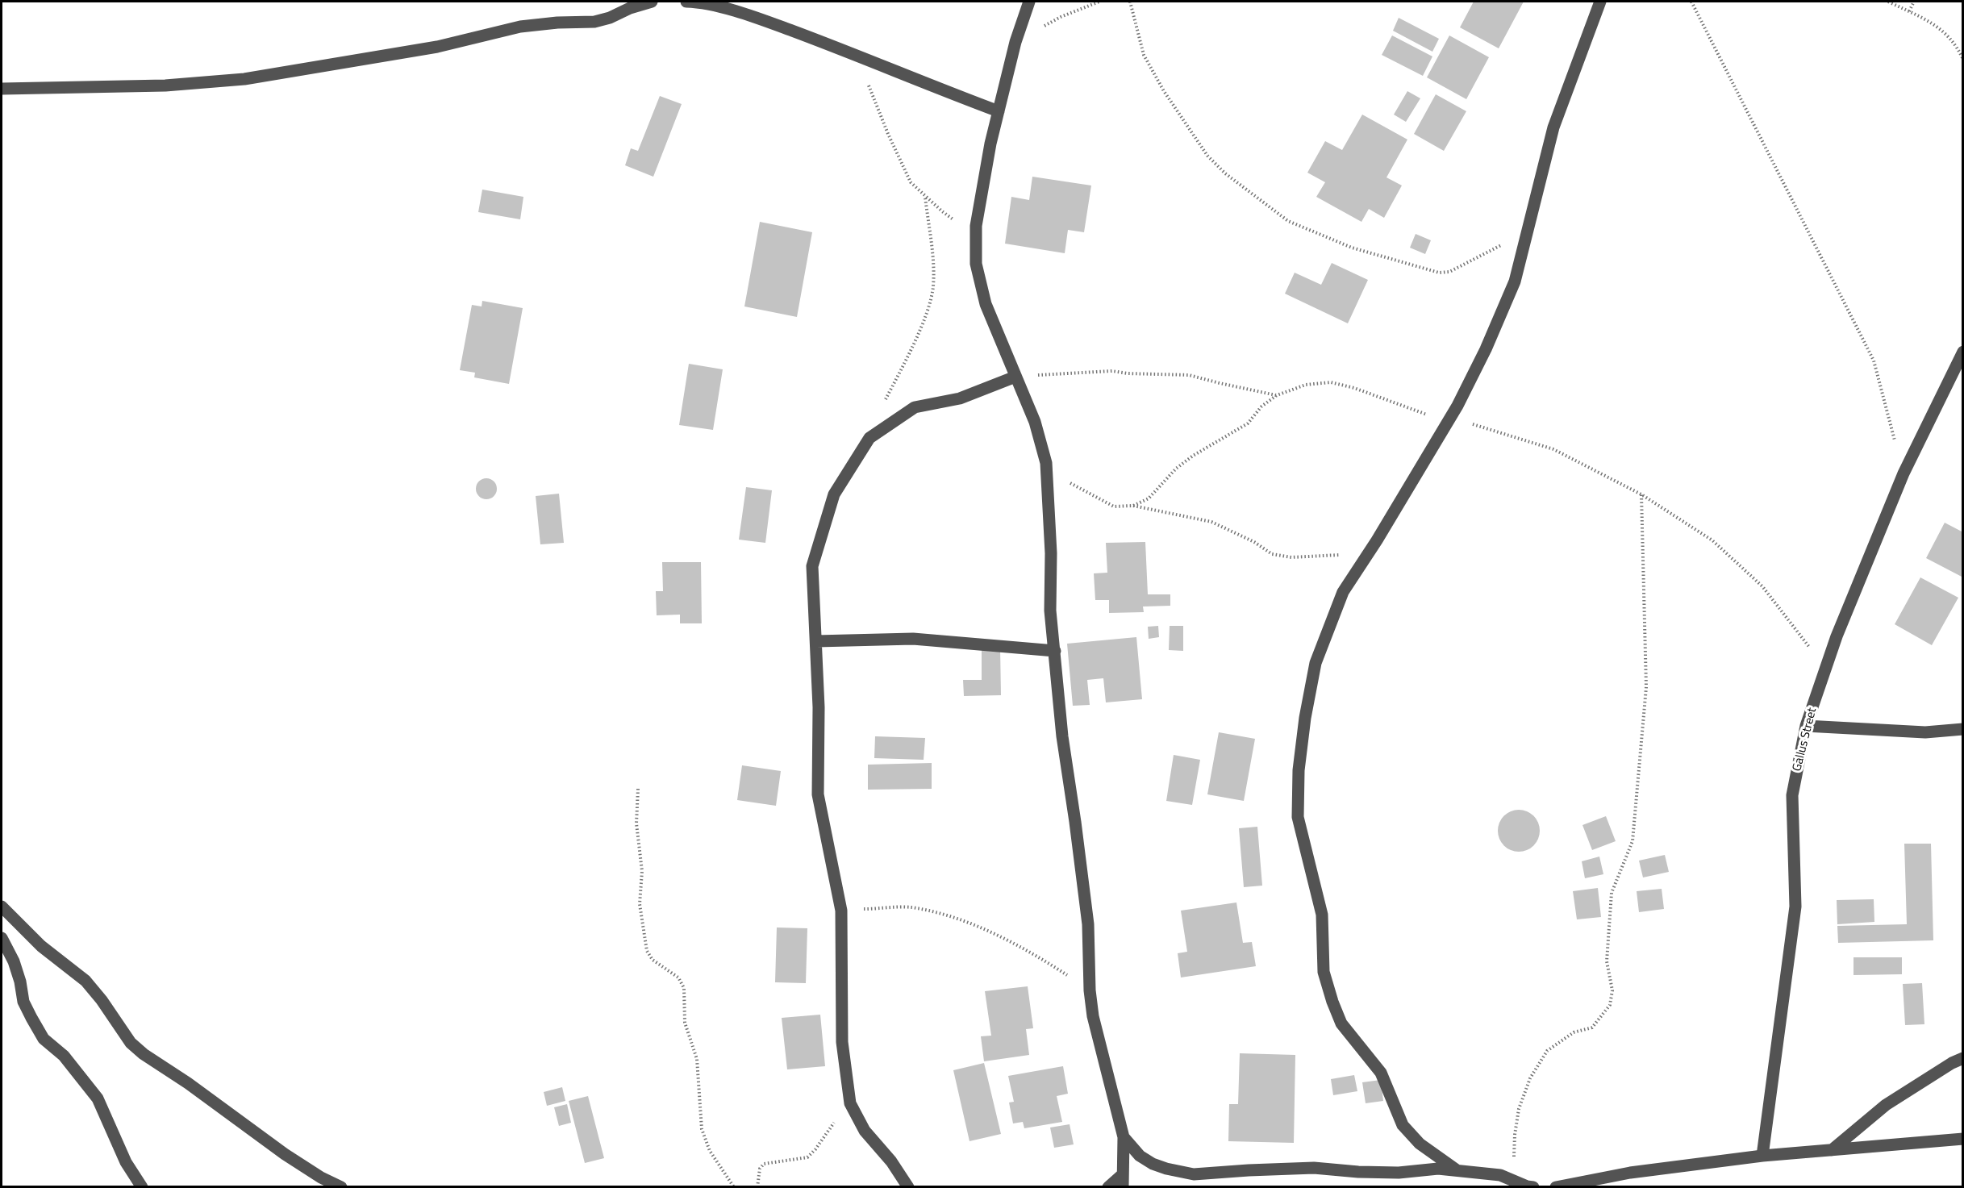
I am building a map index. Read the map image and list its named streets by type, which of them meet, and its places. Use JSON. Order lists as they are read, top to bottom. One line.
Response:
{"streets":{"street":["Gallus Street"]}}
